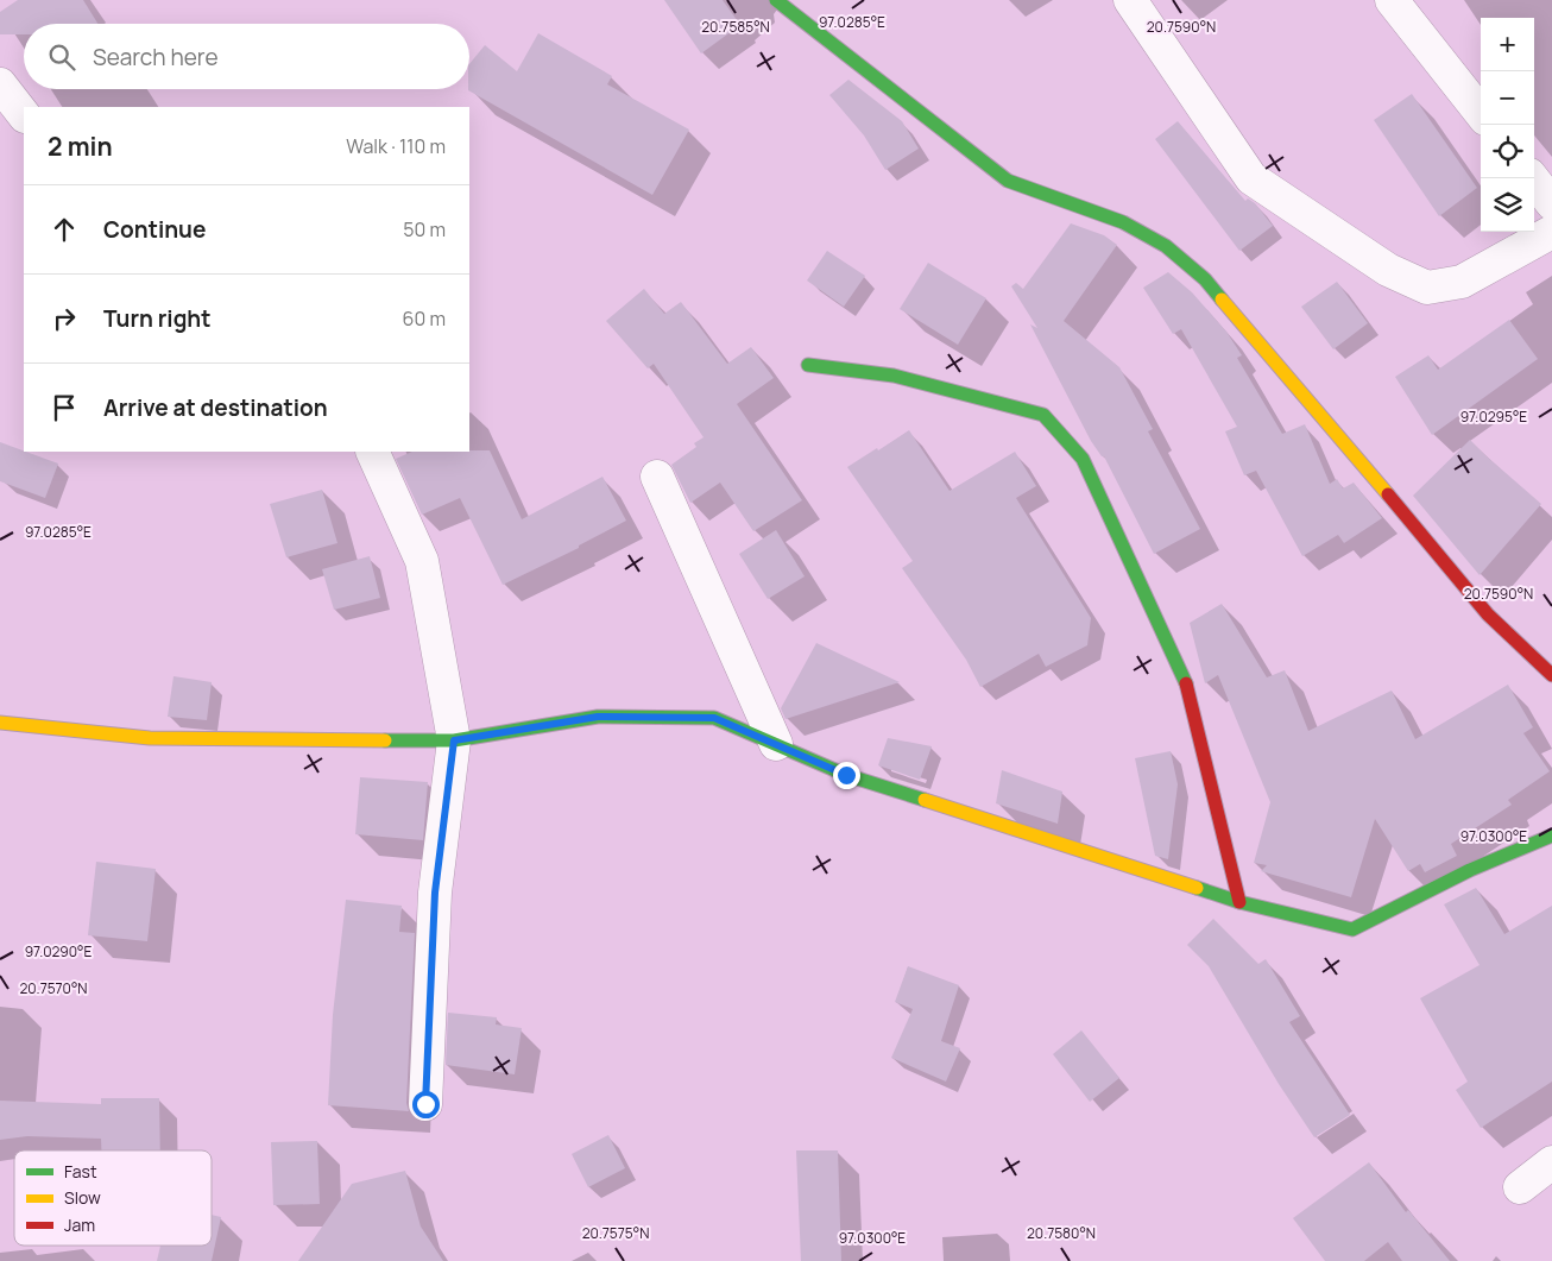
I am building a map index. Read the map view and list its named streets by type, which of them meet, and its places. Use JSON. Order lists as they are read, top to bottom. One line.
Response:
{"legend":["Fast","Slow","Jam"],"page":{"map_buttons":["+","−"],"search":"Search here","heading":["2 min","Walk · 110 m"],"list":[["Continue","50 m"],["Turn right","60 m"],"Arrive at destination"]},"coordinates":["97.0285°E","20.7585°N","20.7590°N","97.0295°E","97.0300°E","97.0290°E","20.7570°N","20.7575°N","20.7580°N"]}
